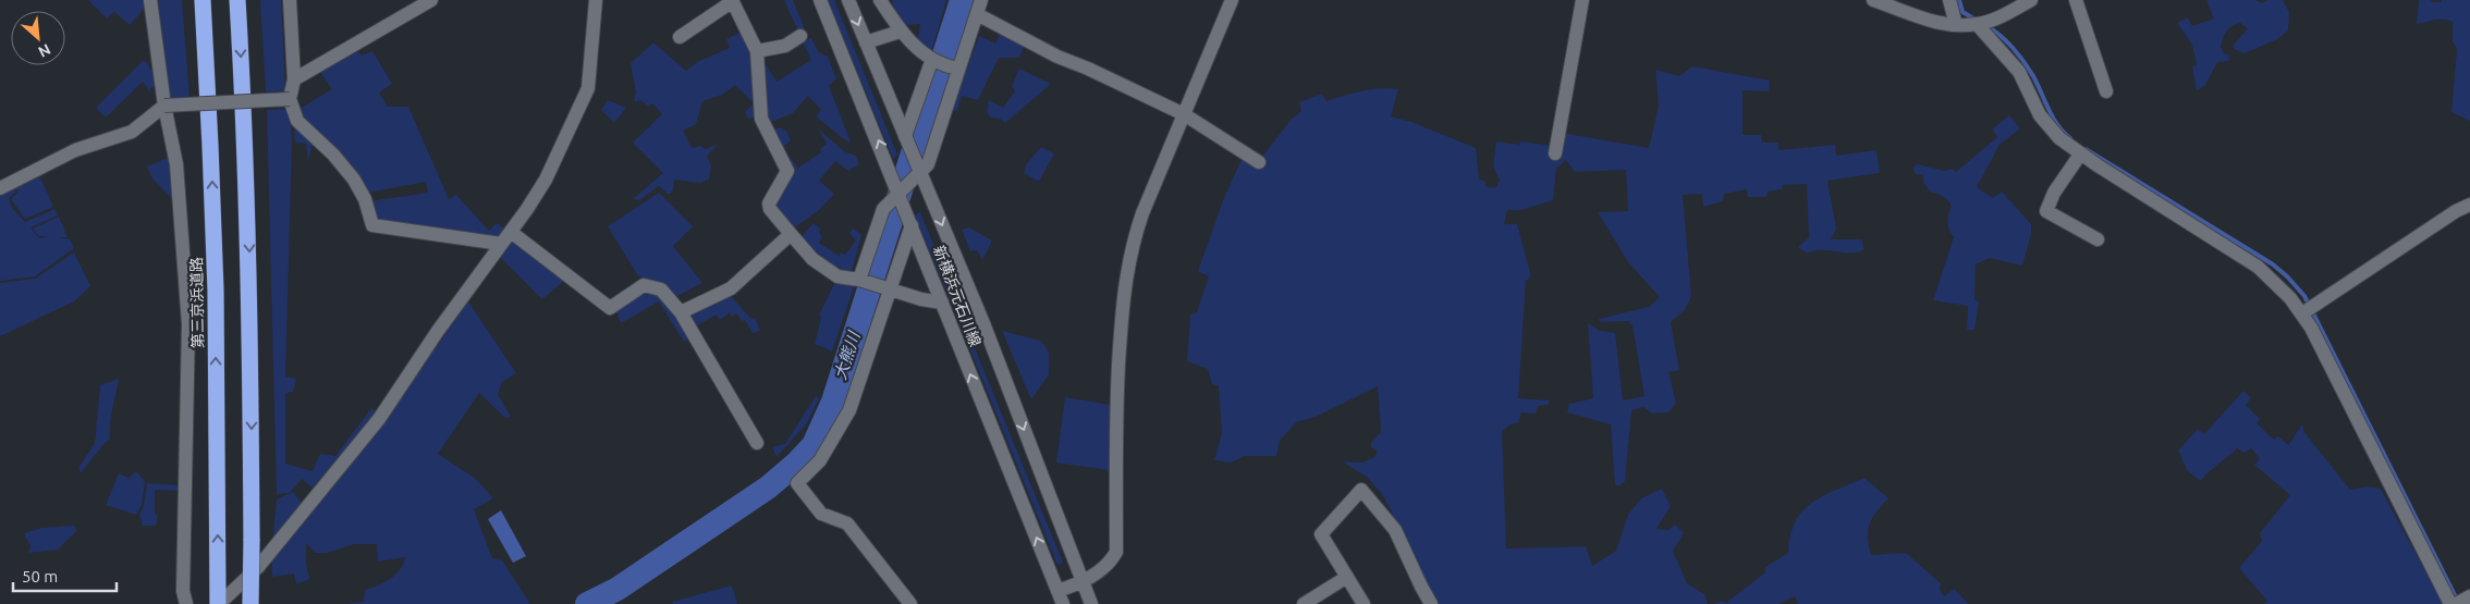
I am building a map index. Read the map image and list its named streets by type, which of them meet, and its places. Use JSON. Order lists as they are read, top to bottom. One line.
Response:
{"streets":{"highway":["第三京浜道路"],"street":["新横浜元石川線"]},"water":["大熊川"],"scale_bar":"50 m","north":"bottom right"}
